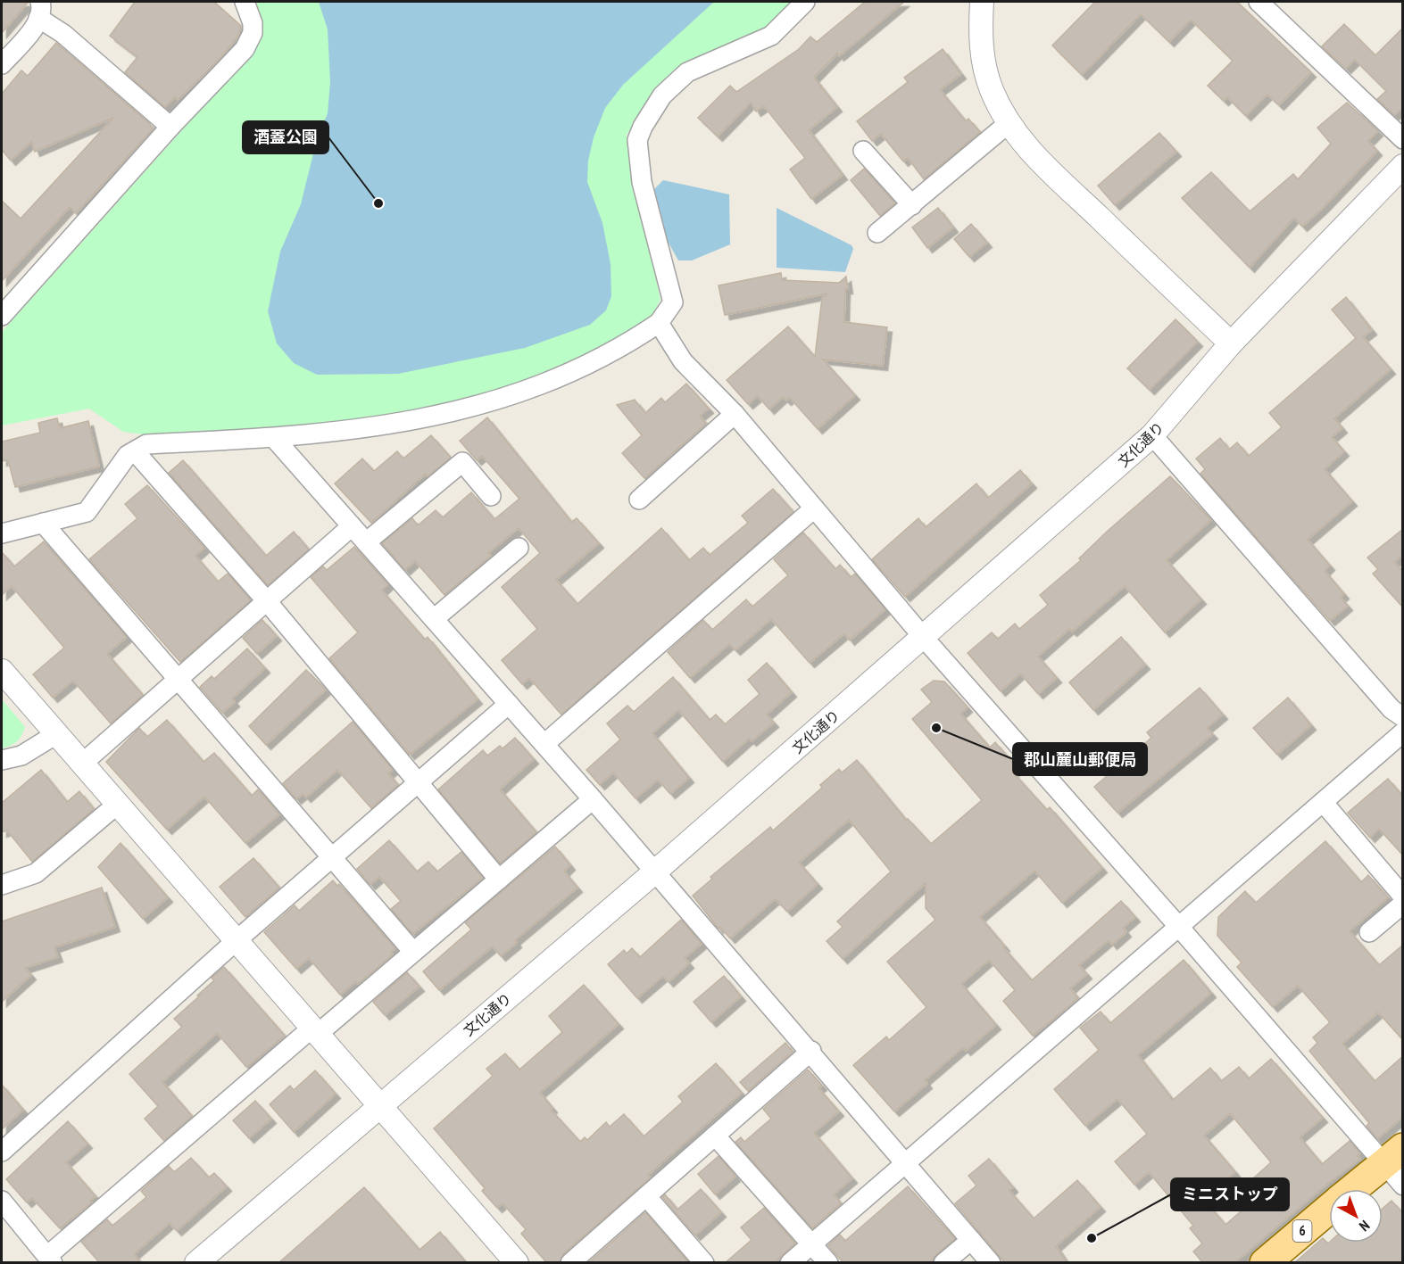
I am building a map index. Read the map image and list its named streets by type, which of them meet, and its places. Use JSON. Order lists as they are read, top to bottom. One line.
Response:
{"streets":{"main road":["6"],"street":["文化通り"]},"places":["酒蓋公園","郡山麓山郵便局","ミニストップ"],"north":"bottom right"}
